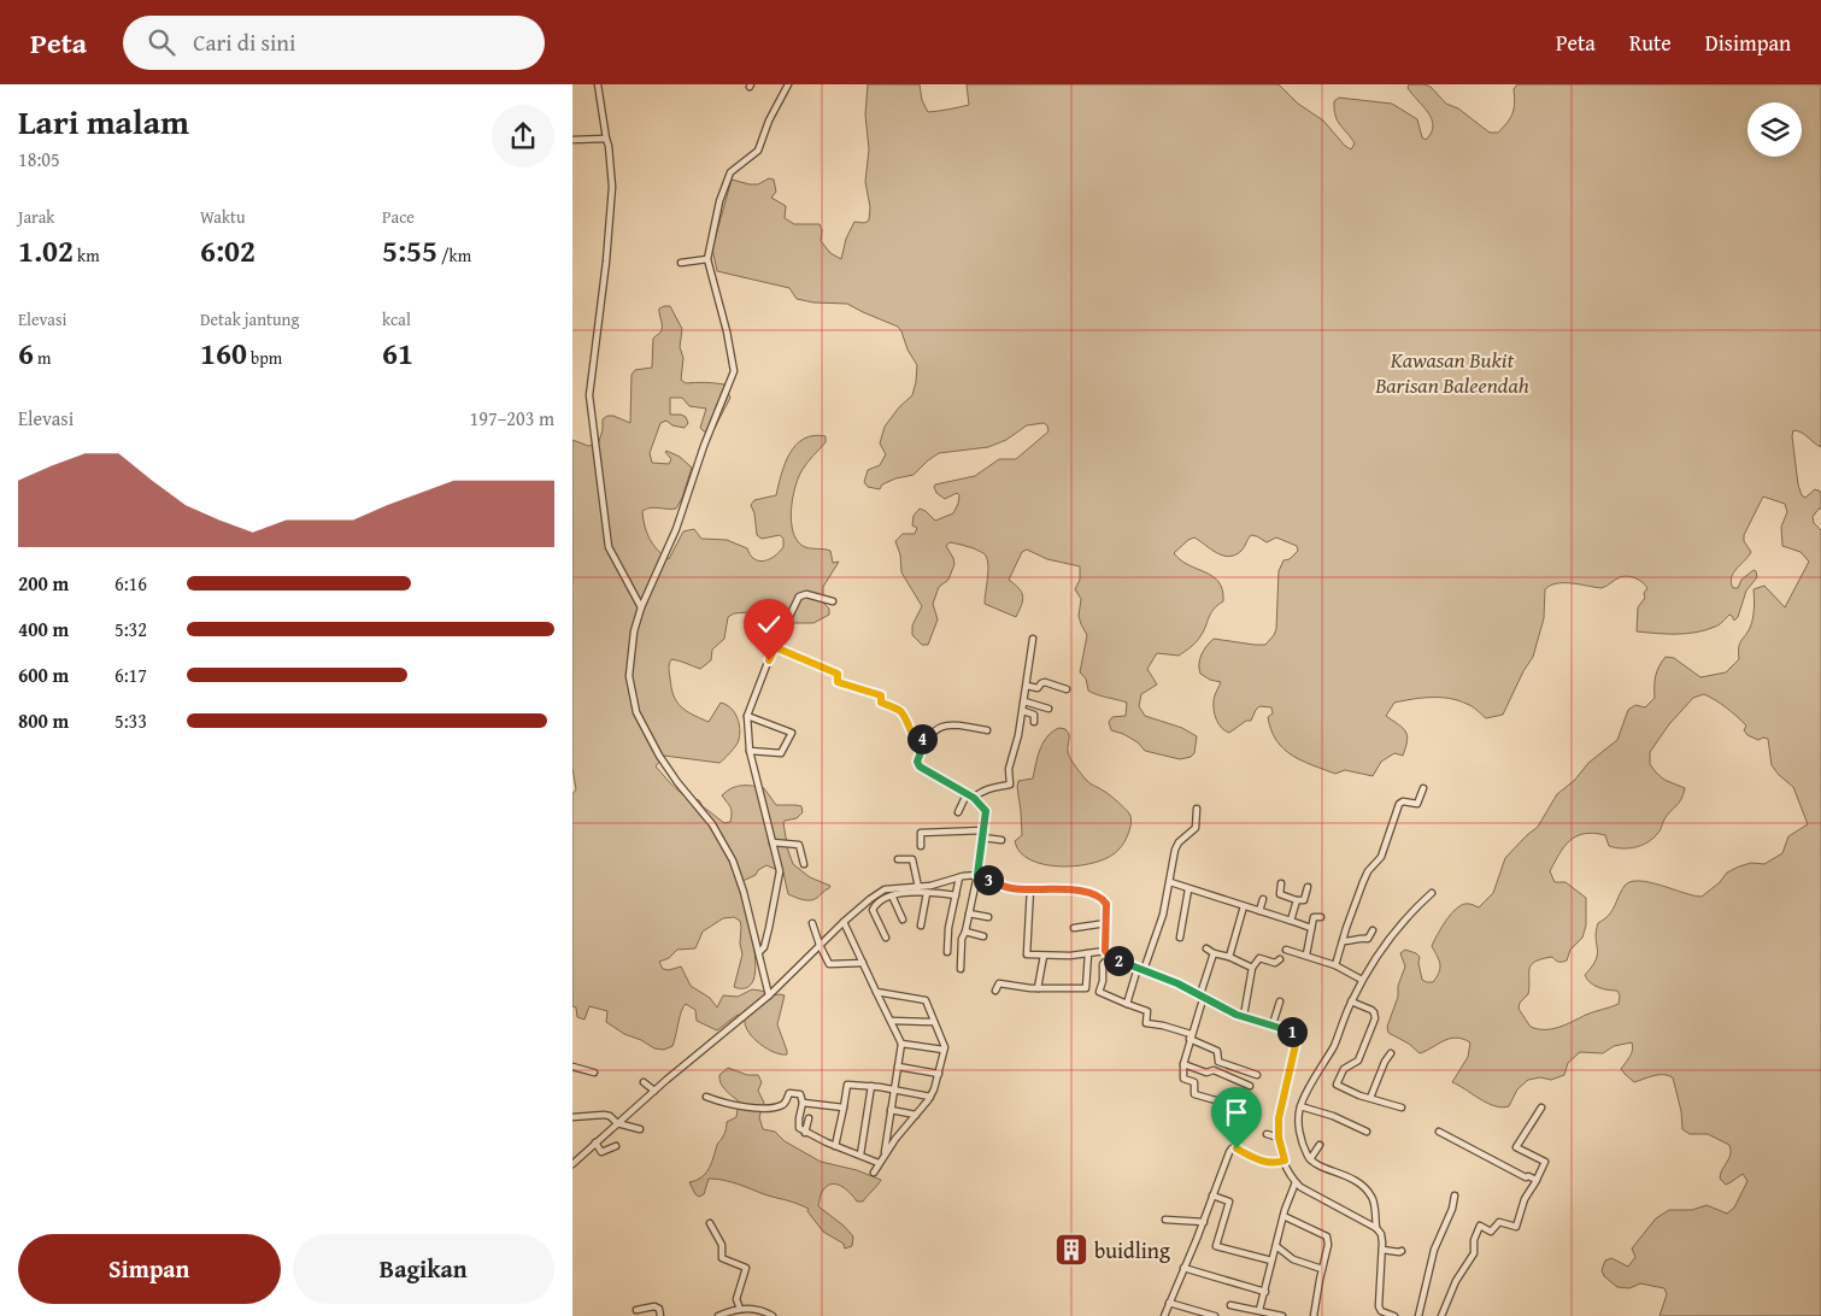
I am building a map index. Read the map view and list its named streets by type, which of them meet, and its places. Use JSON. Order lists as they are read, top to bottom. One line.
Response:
{"parks":["Kawasan Bukit Barisan Baleendah"],"places":{"building":["buidling"]},"page":{"header":"Peta","search":"Cari di sini","nav":["Peta","Rute","Disimpan"],"heading":["Lari malam","18:05"],"stats":[["Jarak","1.02 km"],["Waktu","6:02"],["Pace","5:55 /km"],["Elevasi","6 m"],["Detak jantung","160 bpm"],["kcal","61"]],"chart":["Elevasi","197–203 m"],"list":[{"name":"200 m","note":"6:16"},{"name":"400 m","note":"5:32"},{"name":"600 m","note":"6:17"},{"name":"800 m","note":"5:33"}],"pins":["4","3","2","1"],"buttons":["Simpan","Bagikan"]}}
